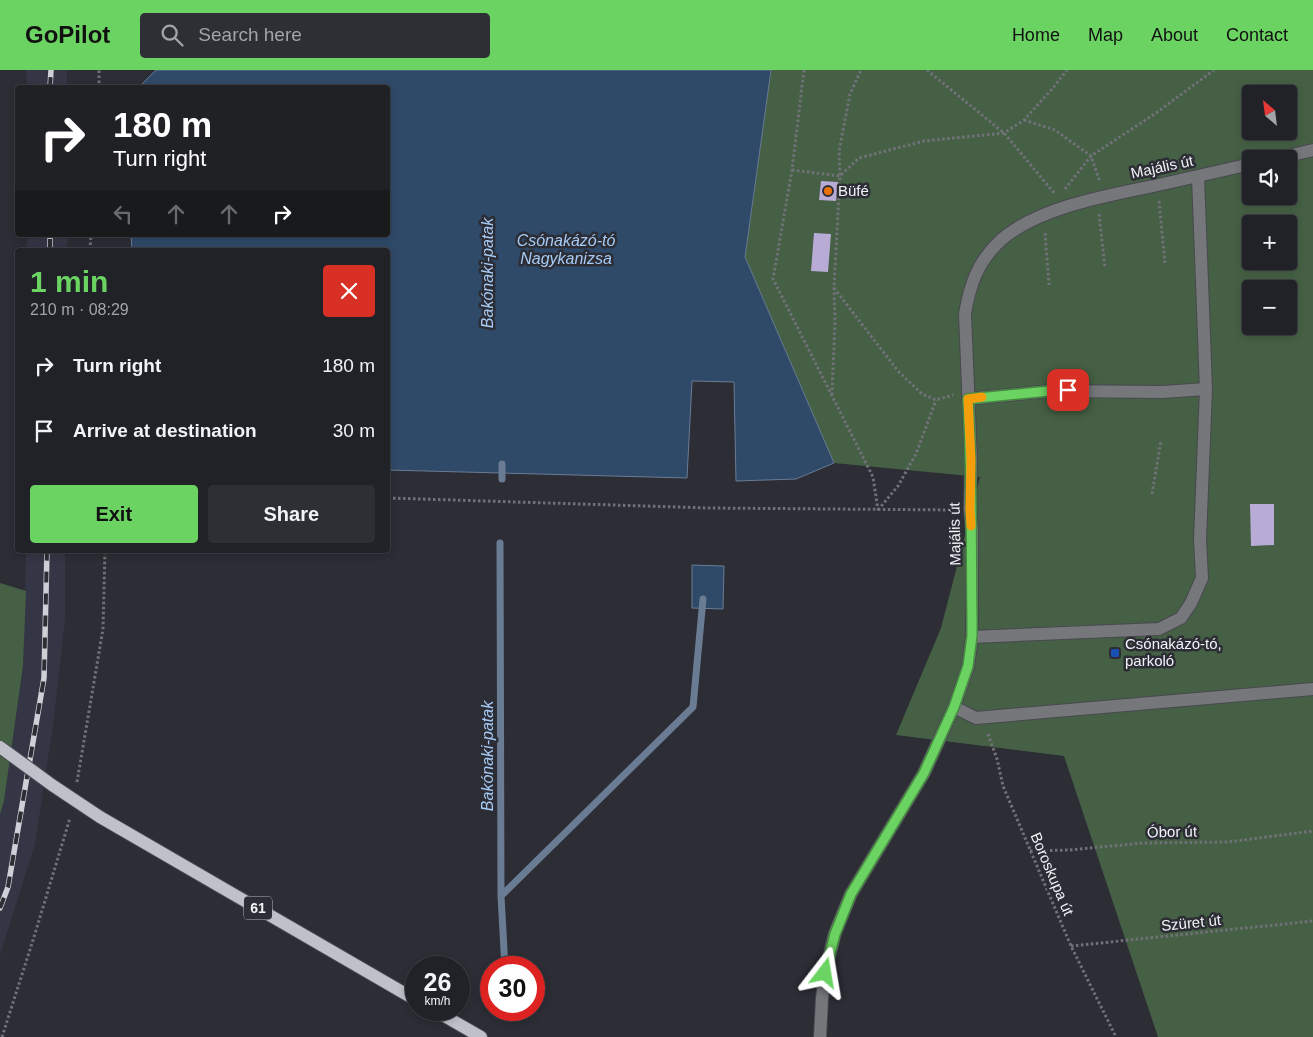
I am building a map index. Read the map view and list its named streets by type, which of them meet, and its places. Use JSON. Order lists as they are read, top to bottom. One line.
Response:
{"streets":{"main road":["61"],"street":["Majális út"],"path":["Óbor út","Boroskupa út","Szüret út"]},"crossings":[["Óbor út","Boroskupa út"],["Boroskupa út","Szüret út"]],"water":["Csónakázó-tó Nagykanizsa","Bakónaki-patak"],"places":{"other":["Büfé"],"transit":["Csónakázó-tó, parkoló"]},"north":"top left","page":{"header":"GoPilot","search":"Search here","nav":["Home","Map","About","Contact"],"map_buttons":["+","−"],"turn":["180 m","Turn right"],"heading":["1 min","210 m · 08:29"],"list":[{"name":"Turn right","value":"180 m"},{"name":"Arrive at destination","value":"30 m"}],"buttons":["Exit","Share"],"speed":"26 km/h","limit":"30"}}
